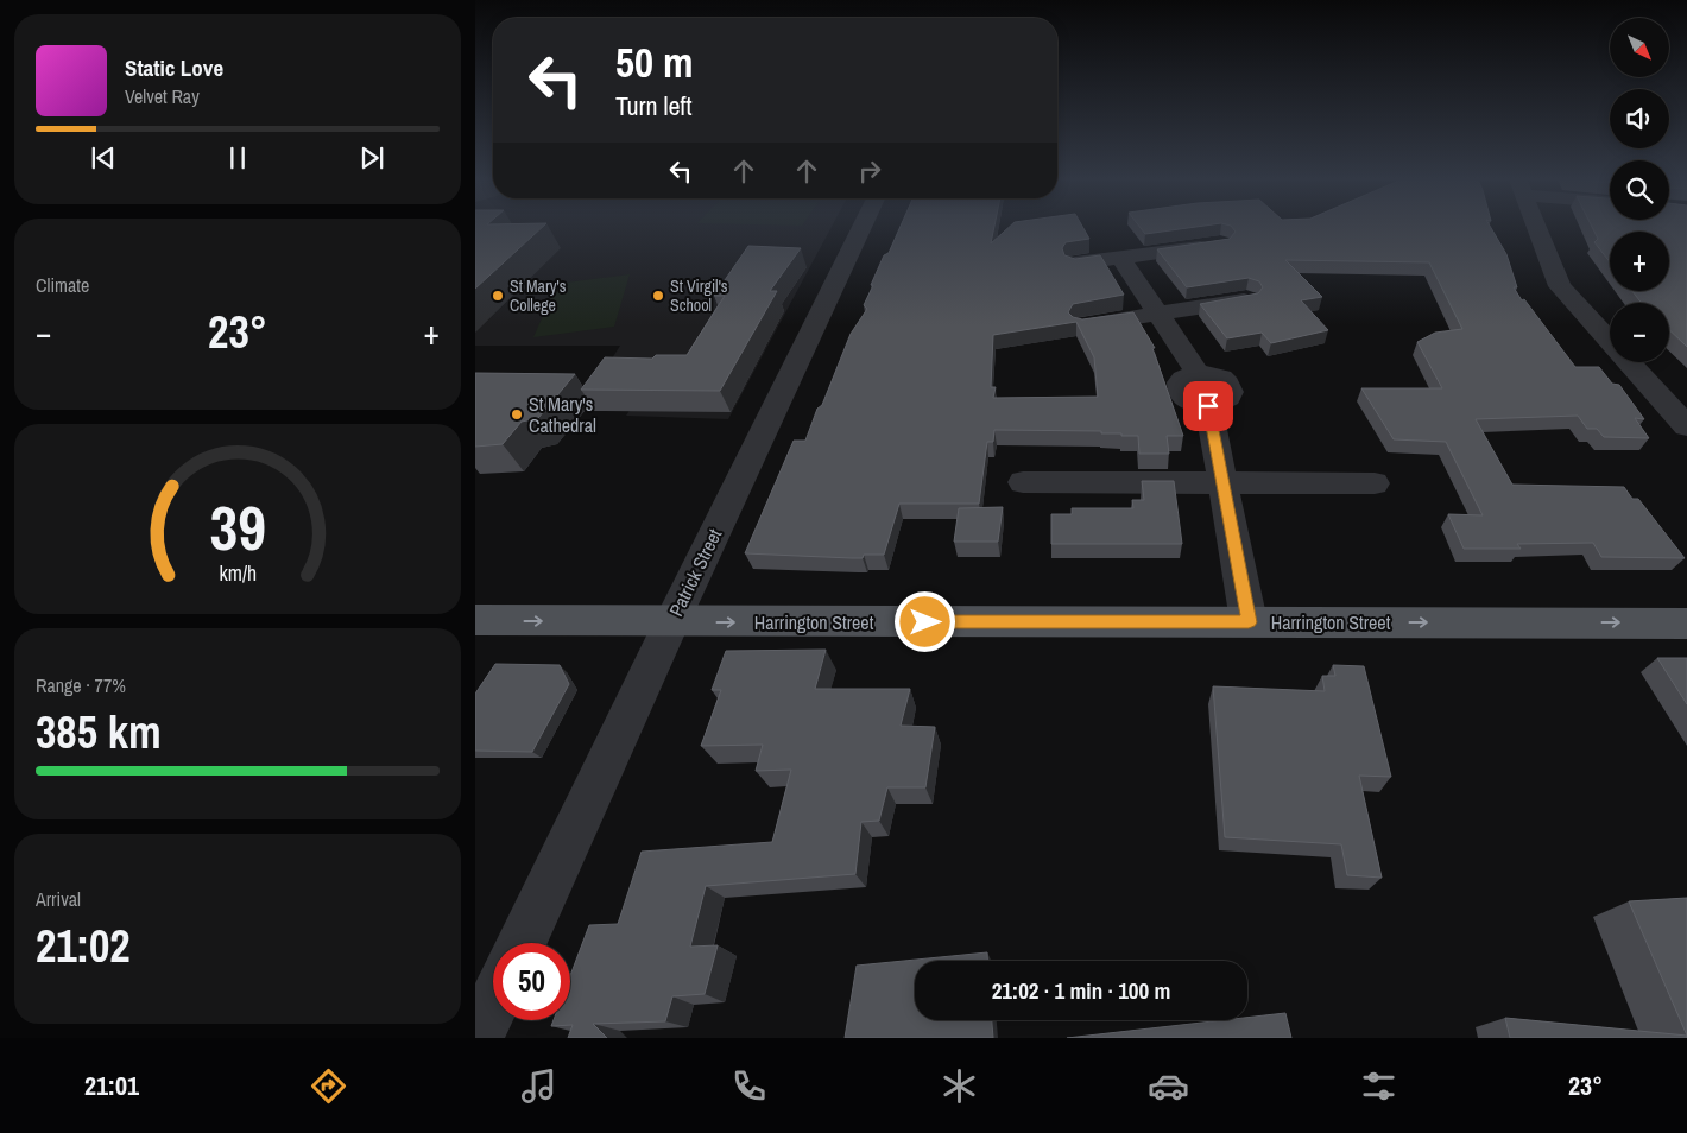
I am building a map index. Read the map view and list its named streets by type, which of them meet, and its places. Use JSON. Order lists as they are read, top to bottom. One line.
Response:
{"streets":{"main road":["Harrington Street"],"street":["Patrick Street"]},"crossings":[["Patrick Street","Harrington Street"]],"one_way":["Harrington Street"],"places":["St Mary's College","St Virgil's School","St Mary's Cathedral"],"north":"bottom right","page":{"map_buttons":["+","−"],"turn":["50 m","Turn left"],"song":["Static Love","Velvet Ray"],"tile":["Climate",["Range · 77%","385 km"],["Arrival","21:02"]],"heat":["−","23°","+"],"limit":"50","trip":"21:02 · 1 min · 100 m","tabs":["21:01","23°"],"gauge":["39","km/h"]}}
